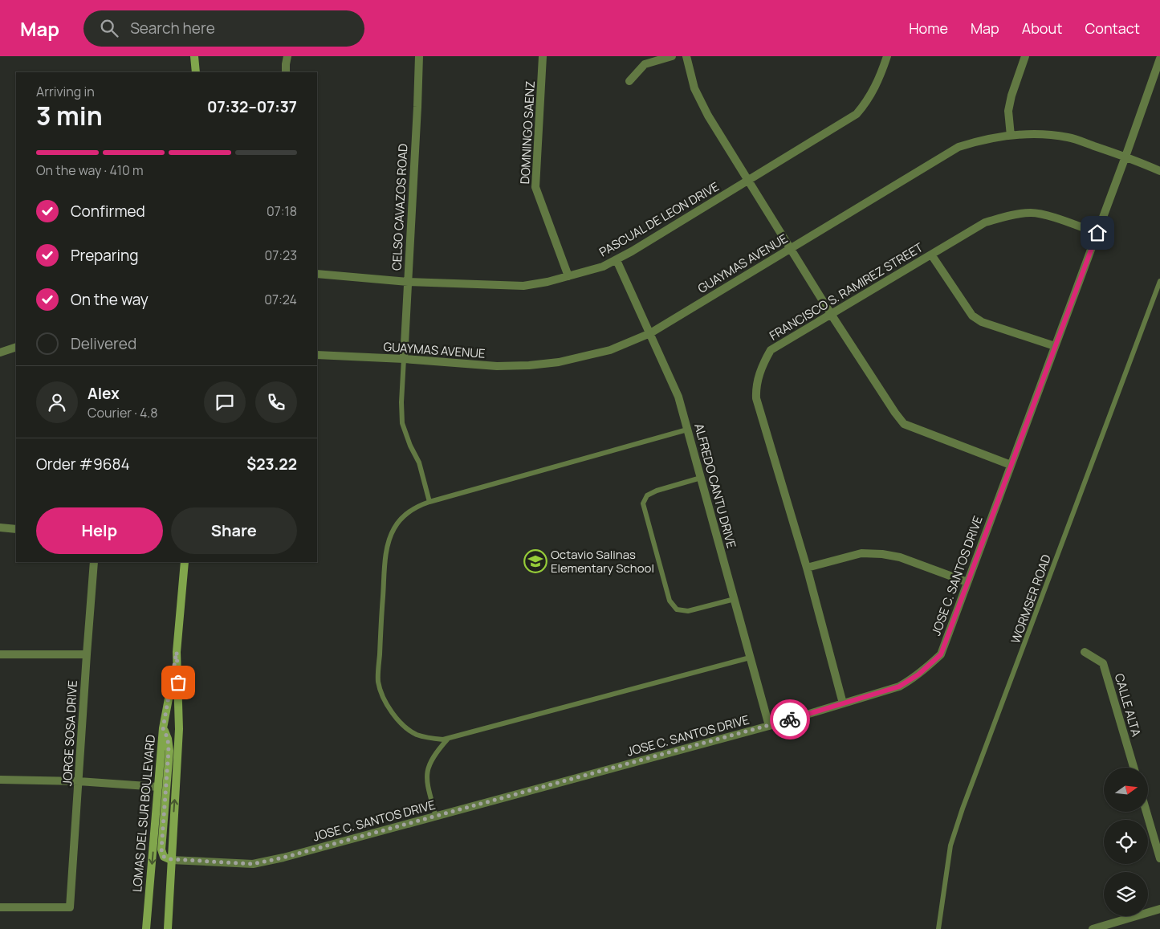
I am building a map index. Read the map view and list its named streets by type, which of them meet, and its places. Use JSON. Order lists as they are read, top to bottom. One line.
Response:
{"streets":{"main road":["LOMAS DEL SUR BOULEVARD"],"street":["DOMNINGO SAENZ","CELSO CAVAZOS ROAD","PASCUAL DE LEON DRIVE","GUAYMAS AVENUE","FRANCISCO S. RAMIREZ STREET","ALFREDO CANTU DRIVE","JOSE C. SANTOS DRIVE","CALLE ALTA","JORGE SOSA DRIVE"],"lane":["WORMSER ROAD"]},"crossings":[["DOMNINGO SAENZ","PASCUAL DE LEON DRIVE"],["CELSO CAVAZOS ROAD","PASCUAL DE LEON DRIVE"],["CELSO CAVAZOS ROAD","GUAYMAS AVENUE"],["PASCUAL DE LEON DRIVE","ALFREDO CANTU DRIVE"],["GUAYMAS AVENUE","ALFREDO CANTU DRIVE"],["GUAYMAS AVENUE","JOSE C. SANTOS DRIVE"],["FRANCISCO S. RAMIREZ STREET","JOSE C. SANTOS DRIVE"],["ALFREDO CANTU DRIVE","JOSE C. SANTOS DRIVE"],["JOSE C. SANTOS DRIVE","LOMAS DEL SUR BOULEVARD"]],"places":{"school or university":["Octavio Salinas Elementary School"]},"north":"right","page":{"header":"Map","search":"Search here","nav":["Home","Map","About","Contact"],"heading":["3 min","Arriving in","07:32–07:37"],"panel":["Alex","Courier · 4.8","Order #9684","$23.22"],"bar":"On the way · 410 m","list":[["Confirmed","07:18"],["Preparing","07:23"],["On the way","07:24"],"Delivered"],"buttons":["Help","Share"]}}
